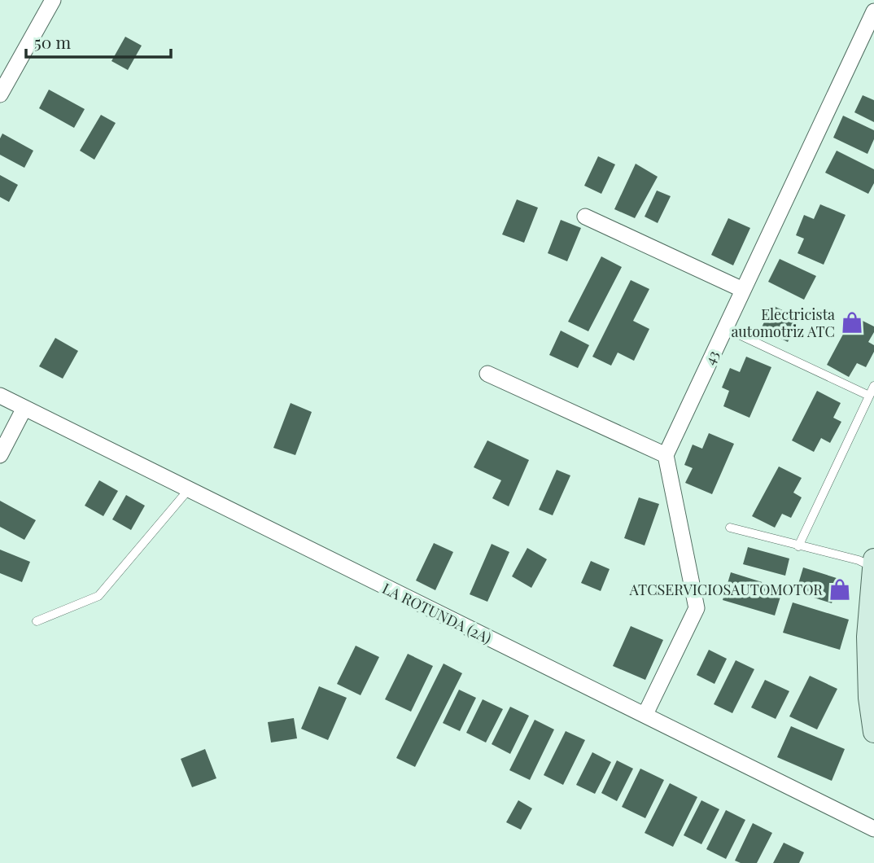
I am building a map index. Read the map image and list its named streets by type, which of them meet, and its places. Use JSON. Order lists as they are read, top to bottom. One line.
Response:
{"streets":{"street":["43","LA ROTUNDA (2A)"]},"places":{"shop":["Electricista automotriz ATC","ATCSERVICIOSAUTOMOTOR"]},"scale_bar":"50 m"}
